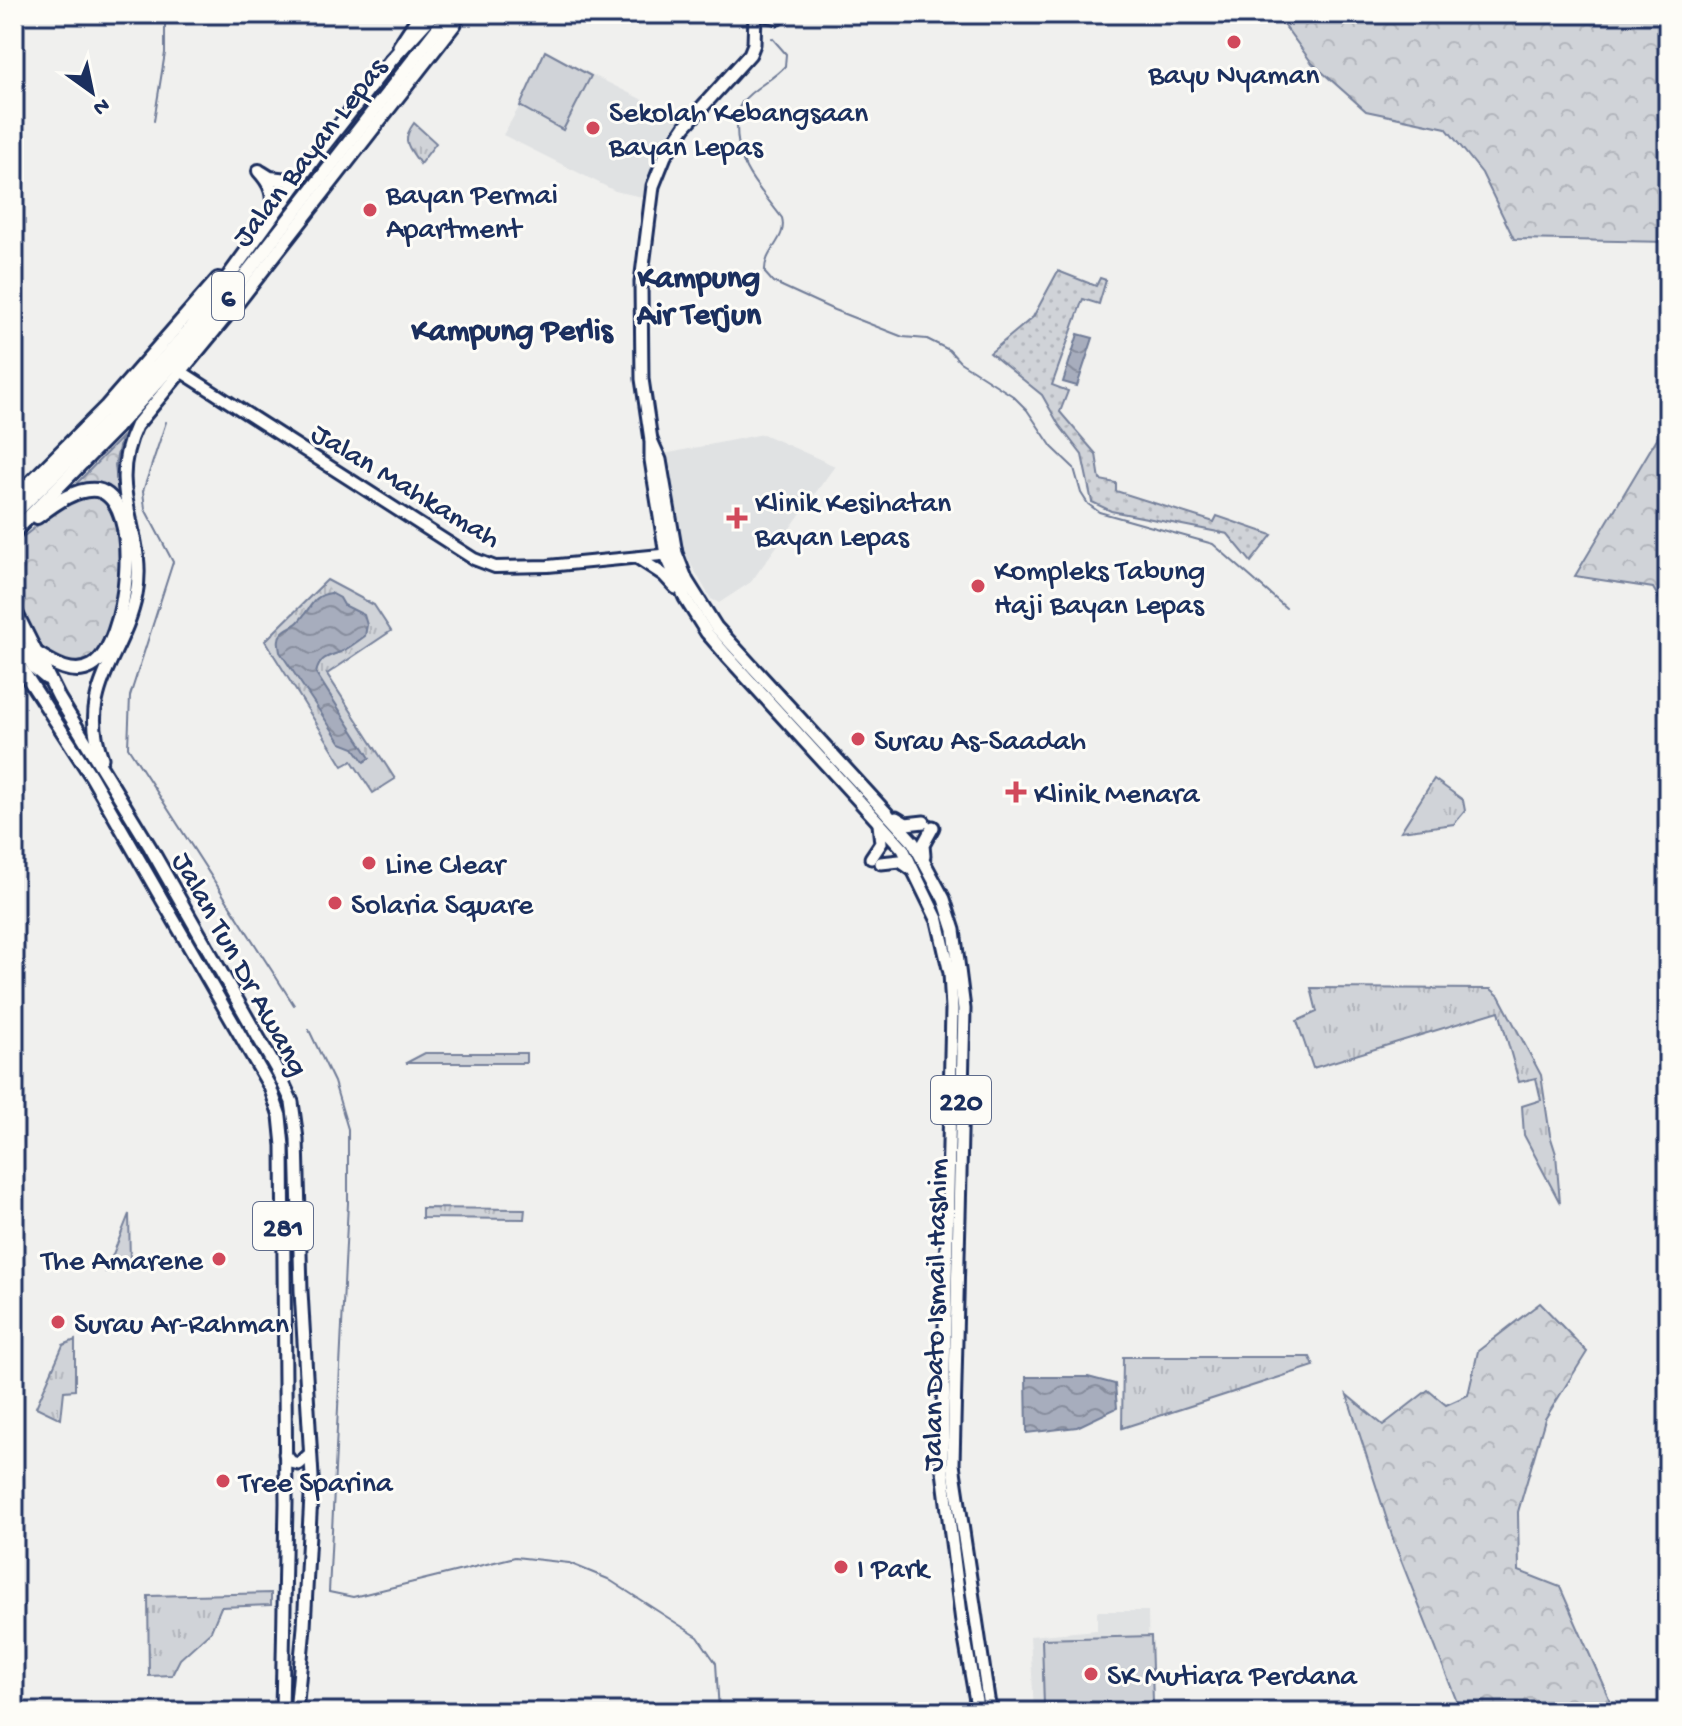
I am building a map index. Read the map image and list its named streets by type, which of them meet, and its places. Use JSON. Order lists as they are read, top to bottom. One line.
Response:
{"streets":{"highway":["Jalan Bayan Lepas","6"],"main road":["Jalan Mahkamah","Jalan Tun Dr Awang","220","281","Jalan Dato Ismail Hashim"]},"crossings":[["Jalan Mahkamah","Jalan Dato Ismail Hashim"]],"districts":["Kampung Air Terjun","Kampung Perlis"],"places":{"other":["Bayu Nyaman","Sekolah Kebangsaan Bayan Lepas","Bayan Permai Apartment","Kompleks Tabung Haji Bayan Lepas","Surau As-Saadah","Line Clear","Solaria Square","The Amarene","Surau Ar-Rahman","Tree Sparina","I Park","SK Mutiara Perdana"],"health":["Klinik Kesihatan Bayan Lepas","Klinik Menara"]},"north":"bottom right"}
